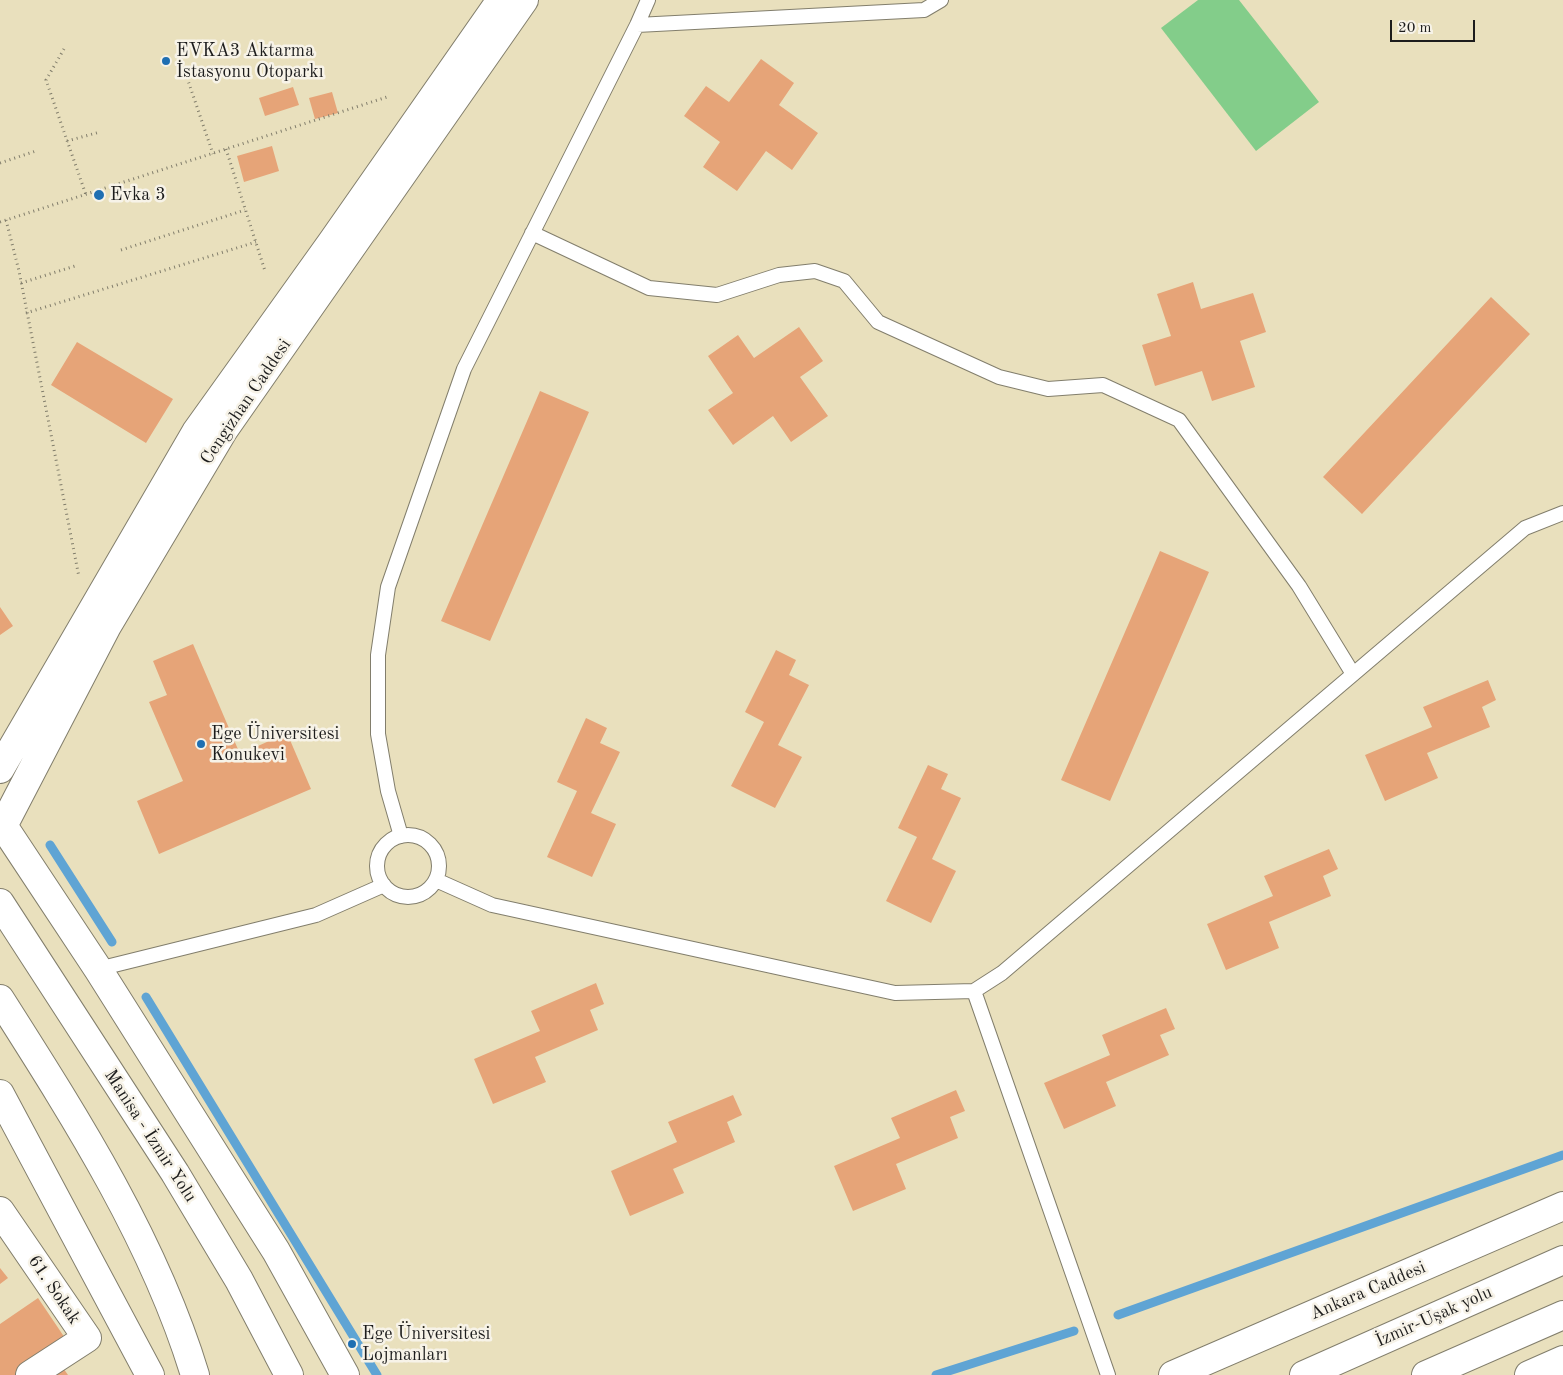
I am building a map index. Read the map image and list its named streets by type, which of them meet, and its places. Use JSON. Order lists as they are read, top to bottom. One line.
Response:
{"streets":{"main road":["Cengizhan Caddesi","Manisa - İzmir Yolu","61. Sokak","Ankara Caddesi","İzmir-Uşak yolu"]},"places":["EVKA3 Aktarma İstasyonu Otoparkı","Evka 3","Ege Üniversitesi Konukevi","Ege Üniversitesi Lojmanları"],"scale_bar":"20 m"}
